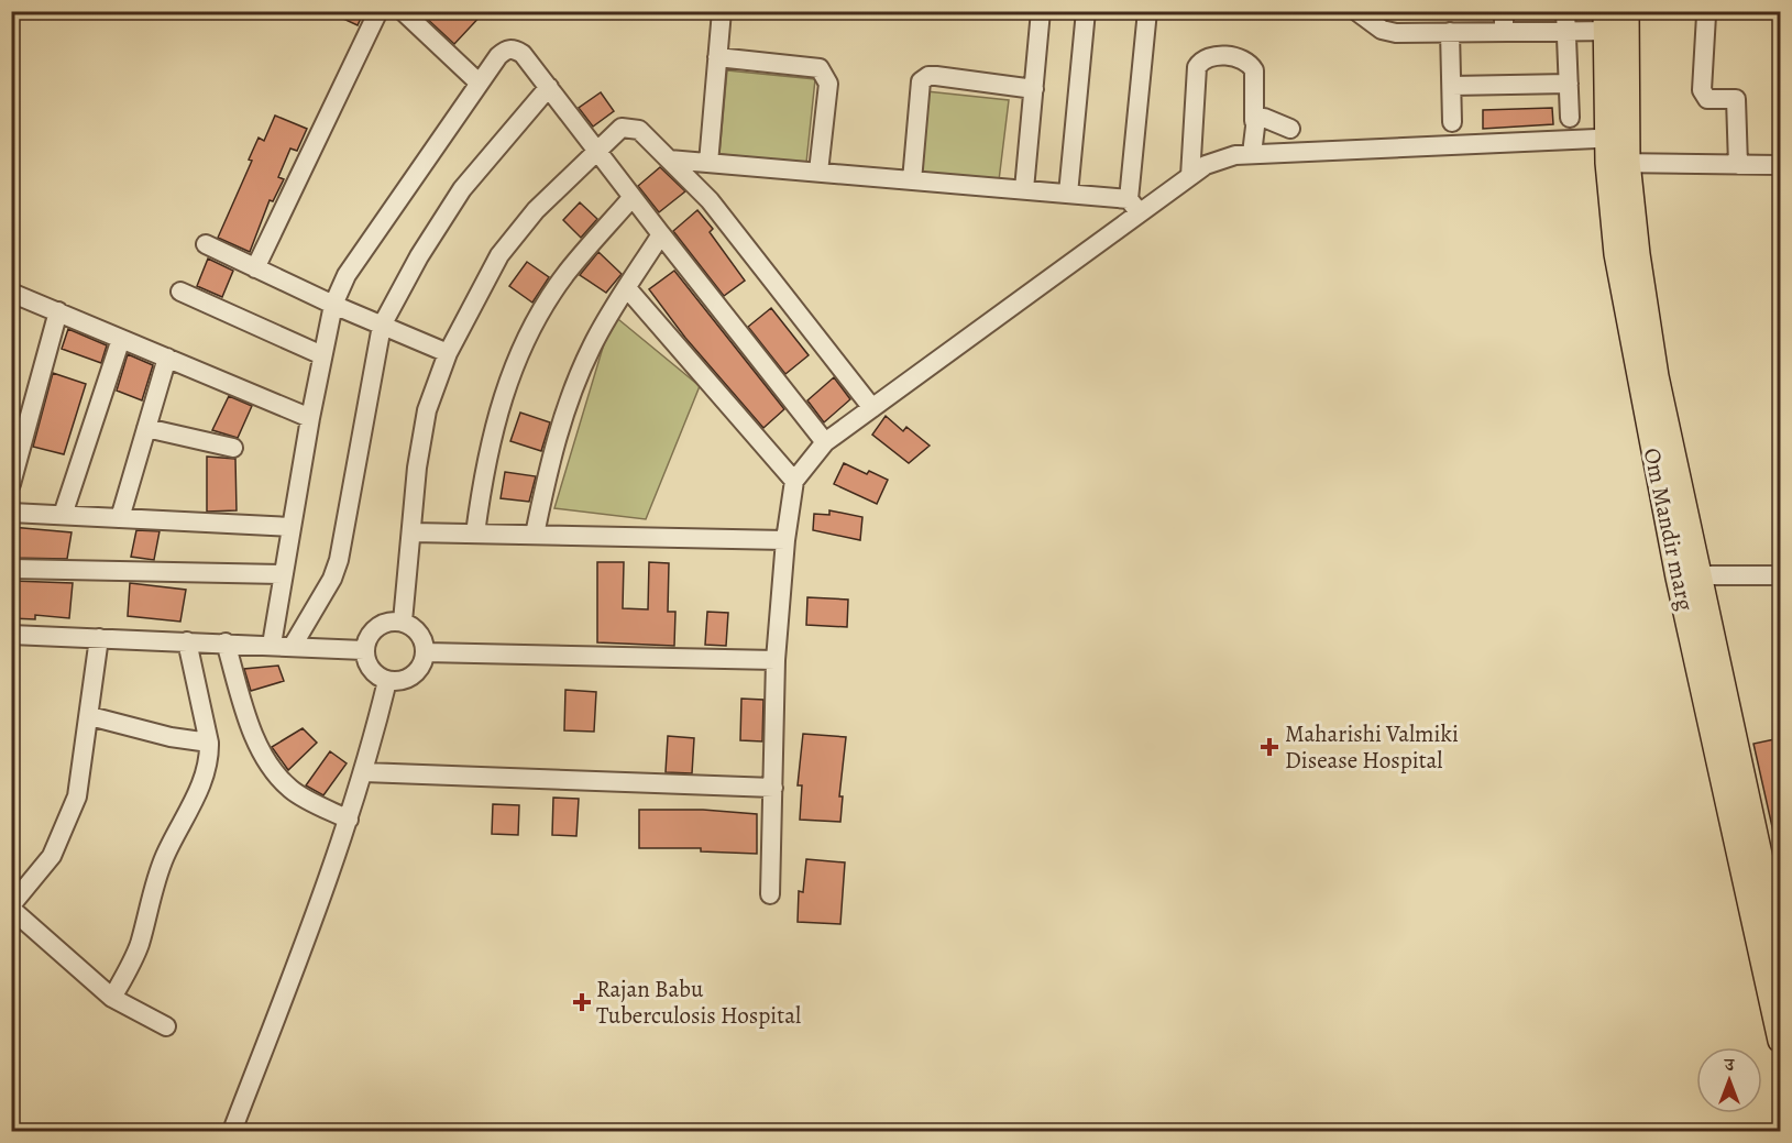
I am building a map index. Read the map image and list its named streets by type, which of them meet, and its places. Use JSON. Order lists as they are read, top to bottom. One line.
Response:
{"streets":{"main road":["Om Mandir marg"]},"places":{"health":["Maharishi Valmiki Disease Hospital","Rajan Babu Tuberculosis Hospital"]},"north":"top"}
